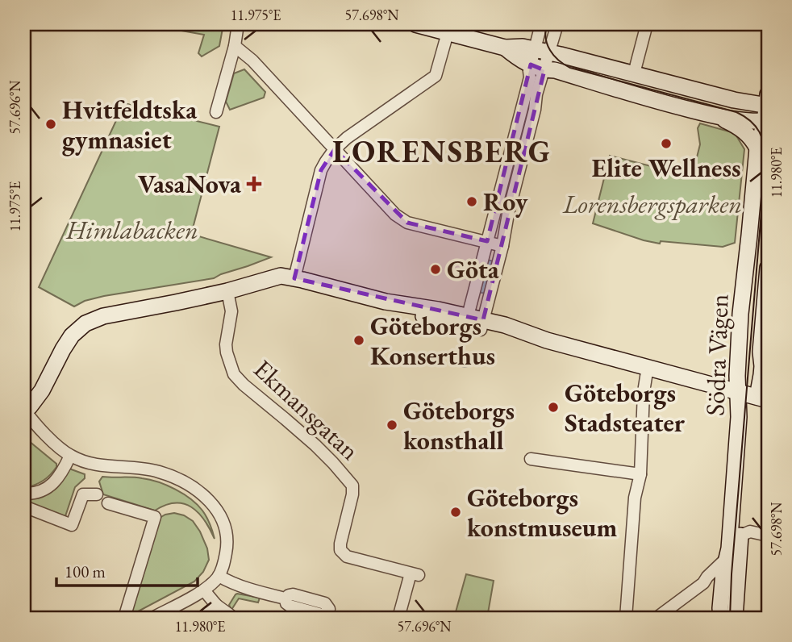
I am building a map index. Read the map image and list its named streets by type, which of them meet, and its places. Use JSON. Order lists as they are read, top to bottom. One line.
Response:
{"streets":{"street":["Södra Vägen","Ekmansgatan"]},"districts":["LORENSBERG"],"parks":["Lorensbergsparken","Himlabacken"],"places":{"other":["Hvitfeldtska gymnasiet","Elite Wellness","Roy","Göta","Göteborgs Konserthus","Göteborgs Stadsteater","Göteborgs konsthall","Göteborgs konstmuseum"],"health":["VasaNova"]},"scale_bar":"100 m","coordinates":["11.975°E","57.698°N","57.696°N","11.980°E"]}
